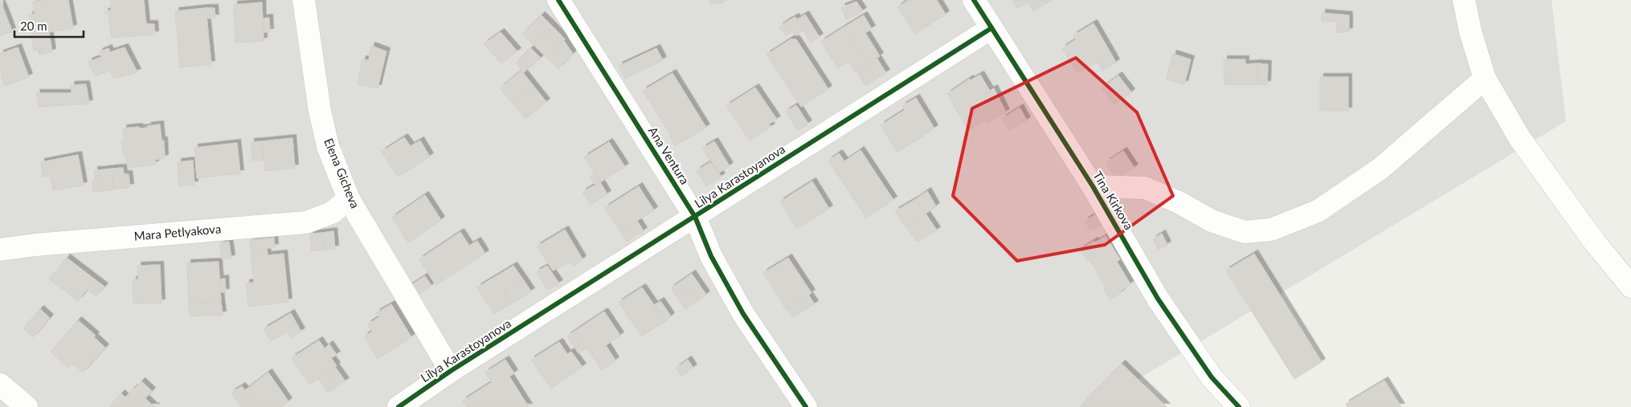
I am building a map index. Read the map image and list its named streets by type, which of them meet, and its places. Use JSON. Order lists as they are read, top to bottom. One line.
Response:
{"streets":{"street":["Ana Ventura","Elena Gicheva","Lilya Karastoyanova","Tina Kirkova","Mara Petlyakova"]},"crossings":[["Ana Ventura","Lilya Karastoyanova"],["Elena Gicheva","Lilya Karastoyanova"],["Elena Gicheva","Mara Petlyakova"],["Lilya Karastoyanova","Tina Kirkova"]],"scale_bar":"20 m"}
